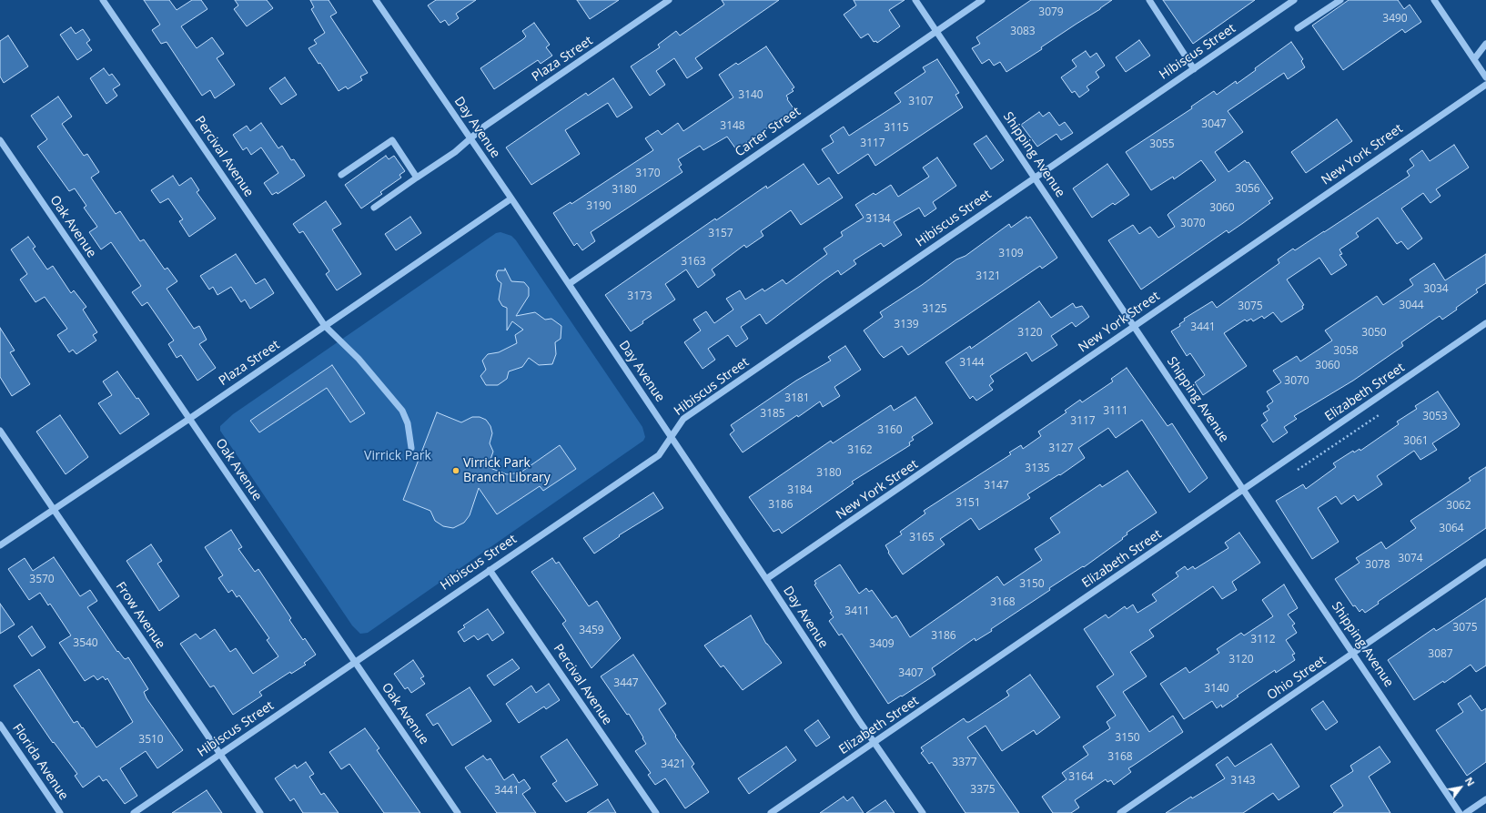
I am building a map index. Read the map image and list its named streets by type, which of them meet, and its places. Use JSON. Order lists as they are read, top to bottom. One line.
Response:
{"streets":{"street":["Hibiscus Street","Plaza Street","Day Avenue","Carter Street","Shipping Avenue","New York Street","Percival Avenue","Oak Avenue","Elizabeth Street","Frow Avenue","Ohio Street","Florida Avenue"]},"crossings":[["Hibiscus Street","Day Avenue"],["Hibiscus Street","Shipping Avenue"],["Hibiscus Street","Percival Avenue"],["Hibiscus Street","Oak Avenue"],["Hibiscus Street","Frow Avenue"],["Plaza Street","Day Avenue"],["Plaza Street","Percival Avenue"],["Plaza Street","Oak Avenue"],["Plaza Street","Frow Avenue"],["Day Avenue","Carter Street"],["Day Avenue","New York Street"],["Day Avenue","Elizabeth Street"],["Carter Street","Shipping Avenue"],["Shipping Avenue","New York Street"],["Shipping Avenue","Elizabeth Street"],["Shipping Avenue","Ohio Street"]],"parks":["Virrick Park"],"places":["Virrick Park Branch Library"],"house_numbers":["3079","3490","3083","3140","3107","3047","3148","3115","3117","3055","3170","3056","3180","3190","3060","3134","3070","3157","3109","3163","3121","3034","3173","3044","3075","3125","3139","3441","3120","3050","3058","3144","3060","3070","3181","3111","3185","3053","3117","3160","3061","3127","3162","3135","3180","3147","3184","3151","3186","3062","3064","3165","3074","3078","3570","3150","3168","3411","3075","3459","3186","3112","3540","3409","3087","3120","3407","3447","3140","3150","3510","3168","3377","3421","3164","3143","3375","3441"],"north":"top right"}
